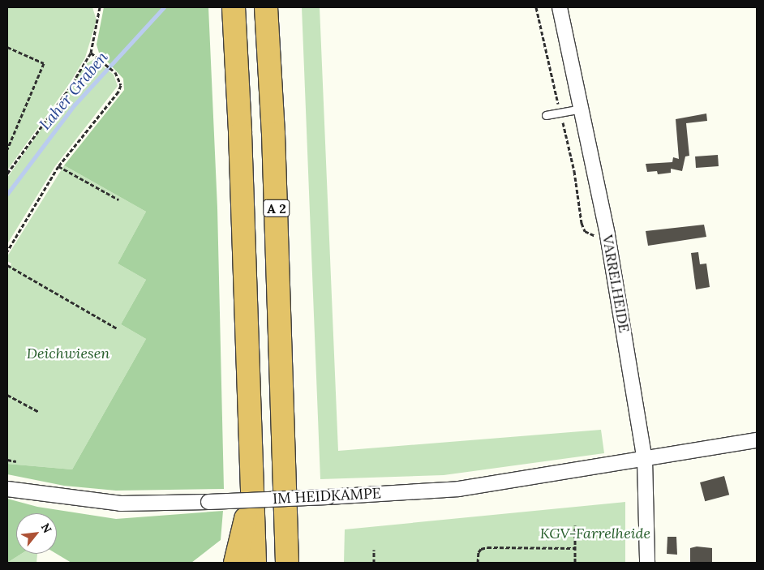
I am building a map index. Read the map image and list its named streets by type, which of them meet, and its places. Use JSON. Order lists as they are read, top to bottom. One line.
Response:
{"streets":{"highway":["A 2"],"street":["VARRELHEIDE","IM HEIDKAMPE"]},"crossings":[["VARRELHEIDE","IM HEIDKAMPE"]],"water":["Laher Graben"],"parks":["Deichwiesen","KGV-Farrelheide"],"north":"top right"}
